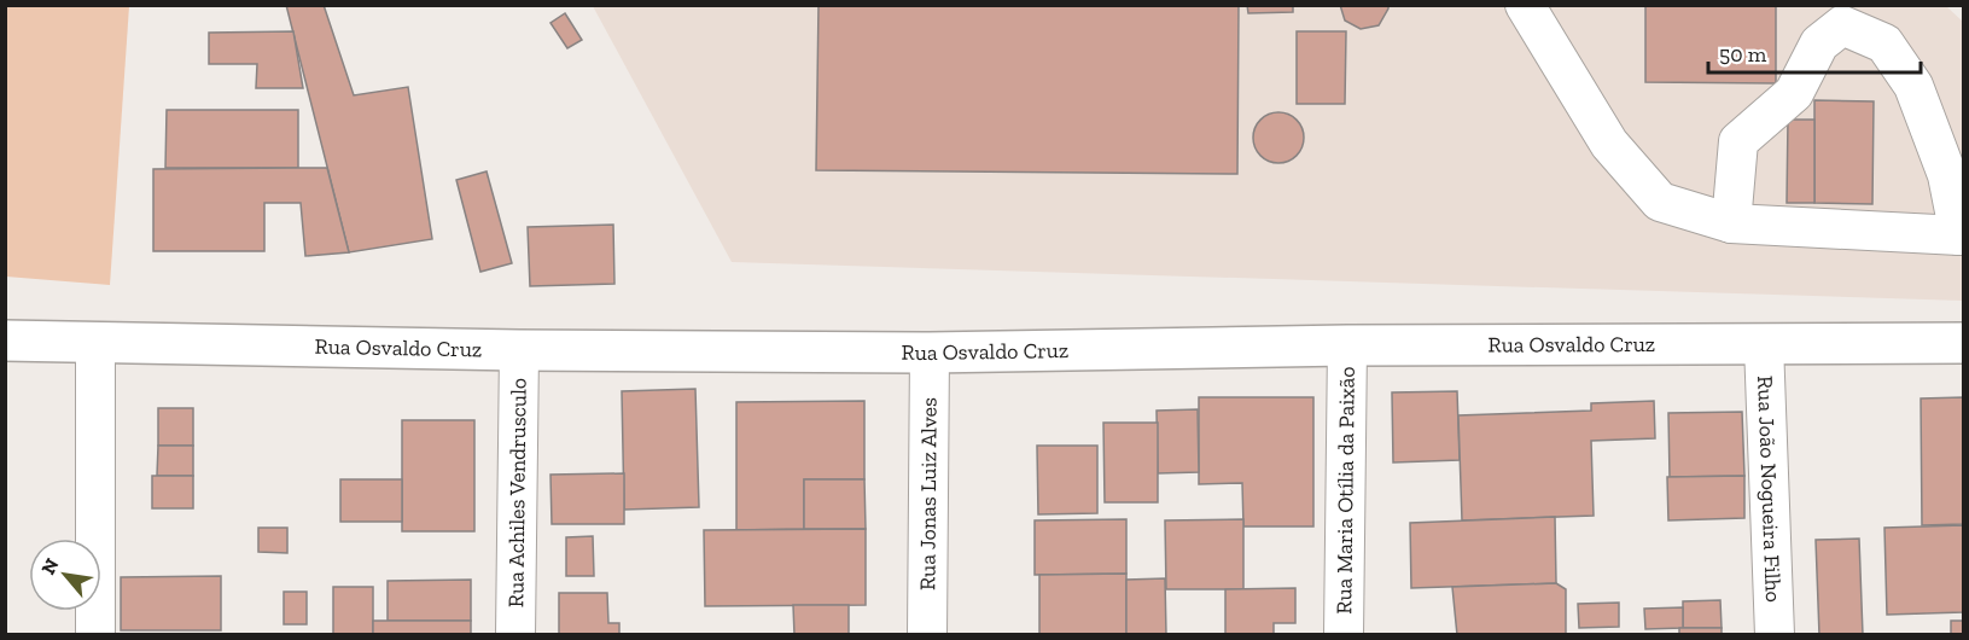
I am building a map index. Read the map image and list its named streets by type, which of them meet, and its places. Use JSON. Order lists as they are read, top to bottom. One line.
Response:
{"streets":{"highway":["Rua Osvaldo Cruz"],"street":["Rua João Nogueira Filho","Rua Maria Otília da Paixão","Rua Achiles Vendrusculo","Rua Jonas Luiz Alves"]},"crossings":[["Rua Osvaldo Cruz","Rua João Nogueira Filho"],["Rua Osvaldo Cruz","Rua Maria Otília da Paixão"],["Rua Osvaldo Cruz","Rua Achiles Vendrusculo"],["Rua Osvaldo Cruz","Rua Jonas Luiz Alves"]],"scale_bar":"50 m","north":"top left"}
